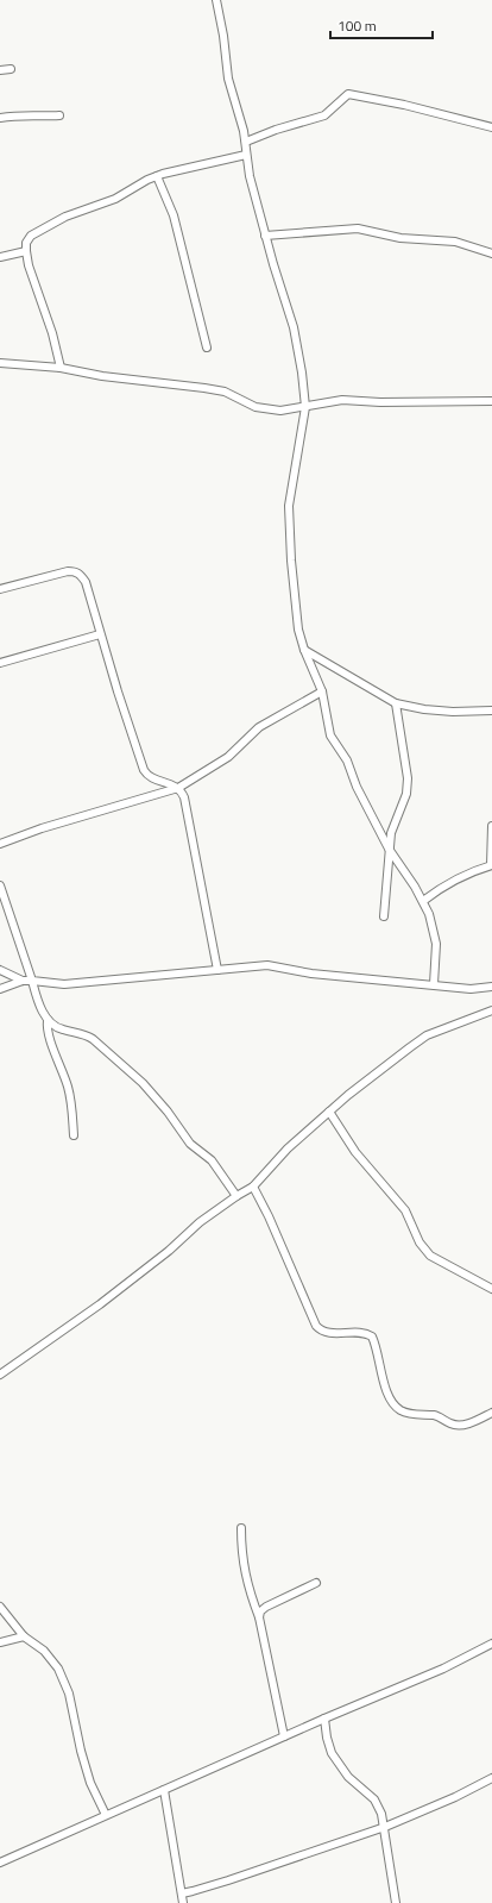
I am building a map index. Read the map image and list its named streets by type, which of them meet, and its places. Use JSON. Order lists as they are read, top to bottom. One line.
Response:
{"scale_bar":"100 m"}
